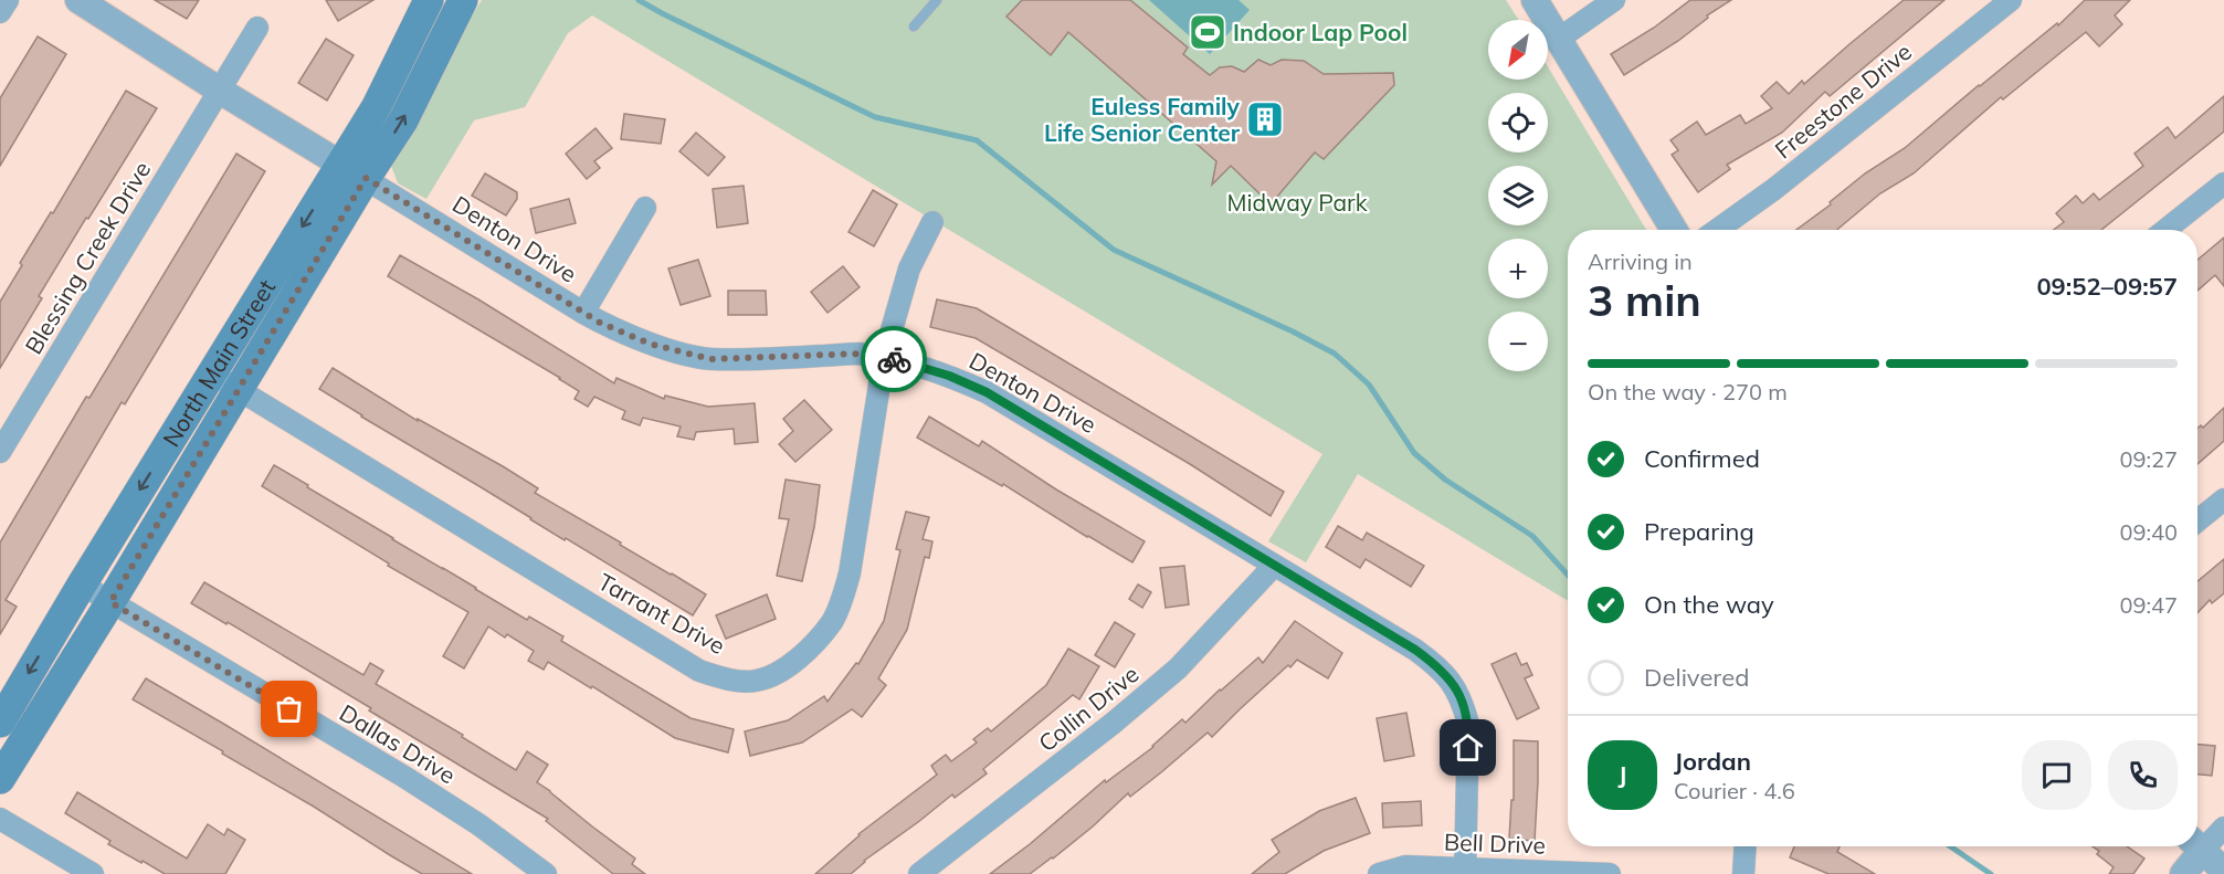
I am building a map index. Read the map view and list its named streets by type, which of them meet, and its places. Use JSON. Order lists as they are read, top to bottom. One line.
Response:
{"streets":{"main road":["North Main Street"],"street":["Freestone Drive","Denton Drive","Blessing Creek Drive","Tarrant Drive","Collin Drive","Dallas Drive","Bell Drive"]},"crossings":[["Denton Drive","North Main Street"],["Denton Drive","Tarrant Drive"],["Denton Drive","Collin Drive"],["Denton Drive","Bell Drive"],["North Main Street","Tarrant Drive"],["North Main Street","Dallas Drive"]],"parks":["Midway Park"],"places":{"sports":["Indoor Lap Pool"],"building":["Euless Family Life Senior Center"]},"north":"bottom left","page":{"map_buttons":["+","−"],"heading":["3 min","Arriving in","09:52–09:57"],"panel":["Jordan","Courier · 4.6"],"bar":"On the way · 270 m","list":[["Confirmed","09:27"],["Preparing","09:40"],["On the way","09:47"],"Delivered"],"round":"J"}}
